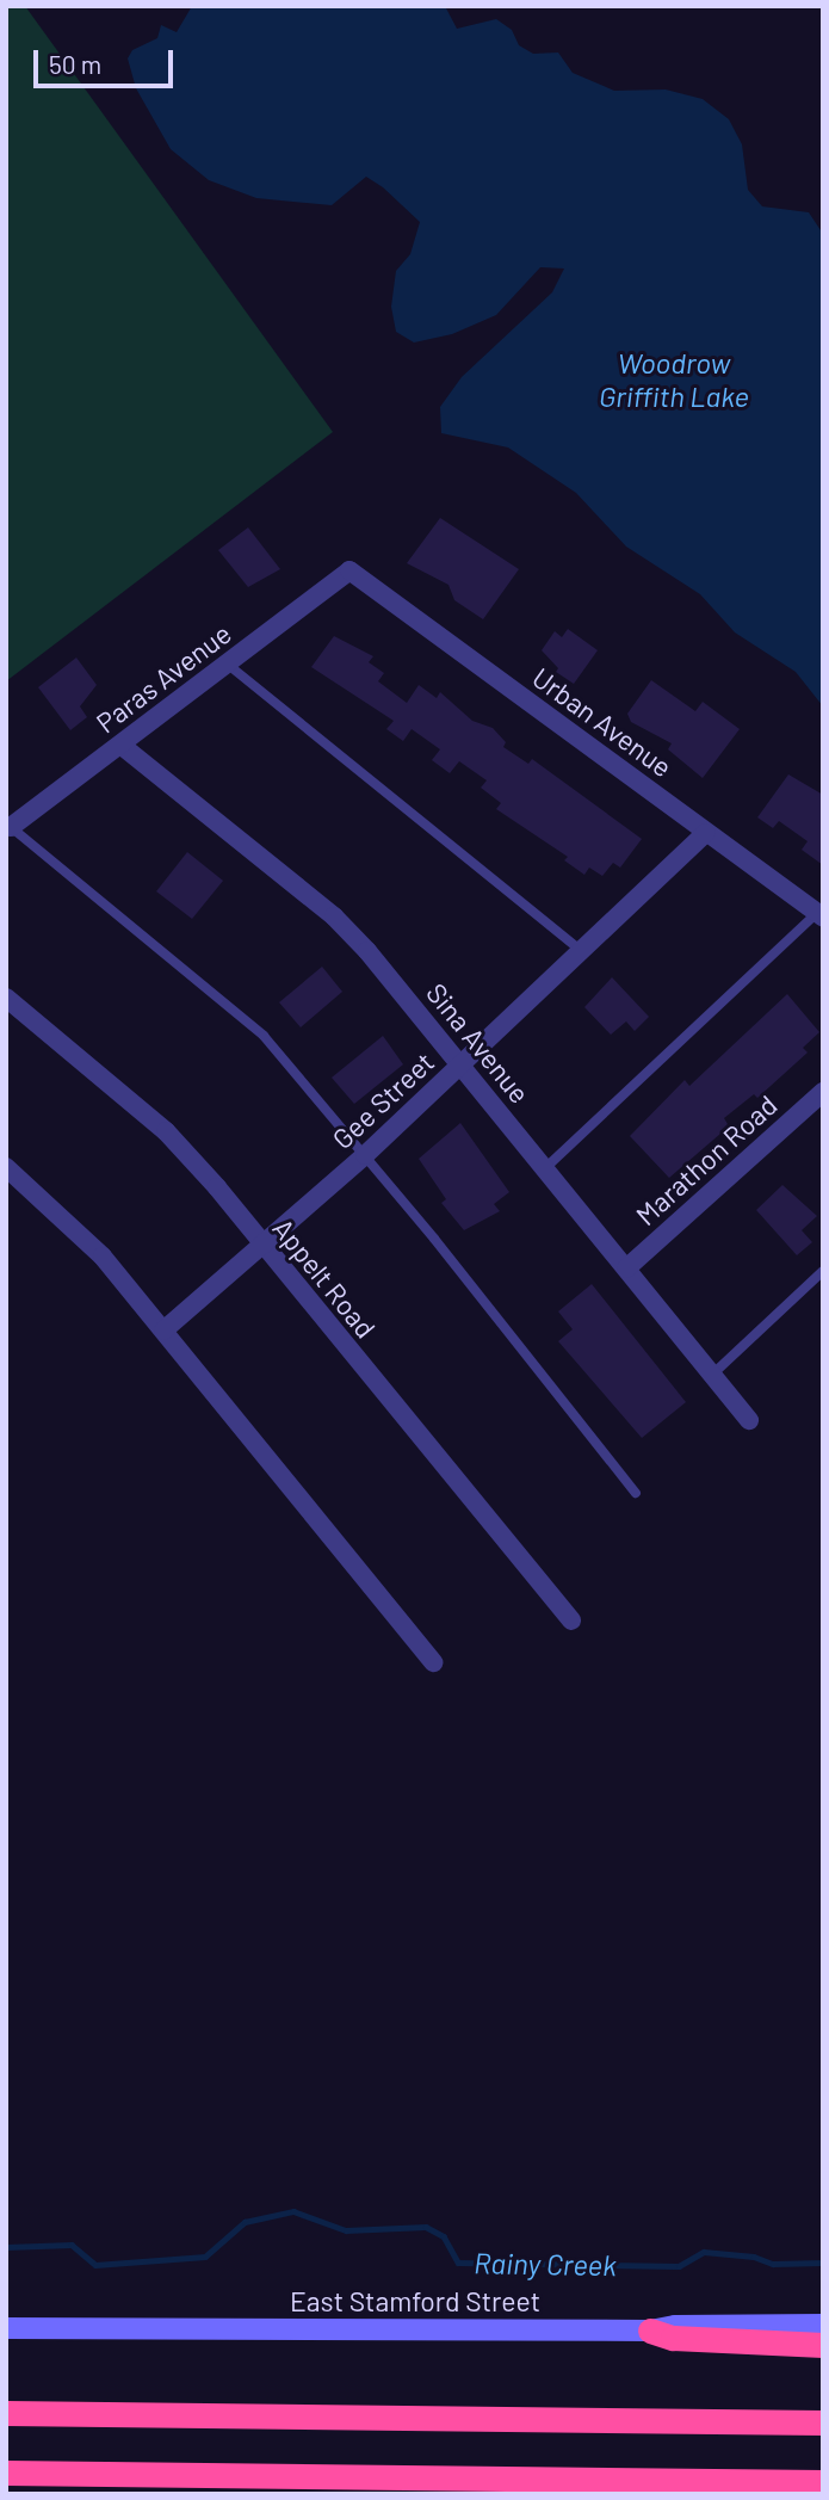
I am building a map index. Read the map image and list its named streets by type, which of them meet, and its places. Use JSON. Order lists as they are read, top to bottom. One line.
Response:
{"streets":{"main road":["East Stamford Street"],"street":["Paras Avenue","Urban Avenue","Sina Avenue","Gee Street","Marathon Road","Appelt Road"]},"crossings":[["Paras Avenue","Urban Avenue"],["Paras Avenue","Sina Avenue"],["Urban Avenue","Gee Street"],["Sina Avenue","Gee Street"],["Sina Avenue","Marathon Road"],["Gee Street","Appelt Road"]],"water":["Woodrow Griffith Lake","Rainy Creek"],"scale_bar":"50 m"}
